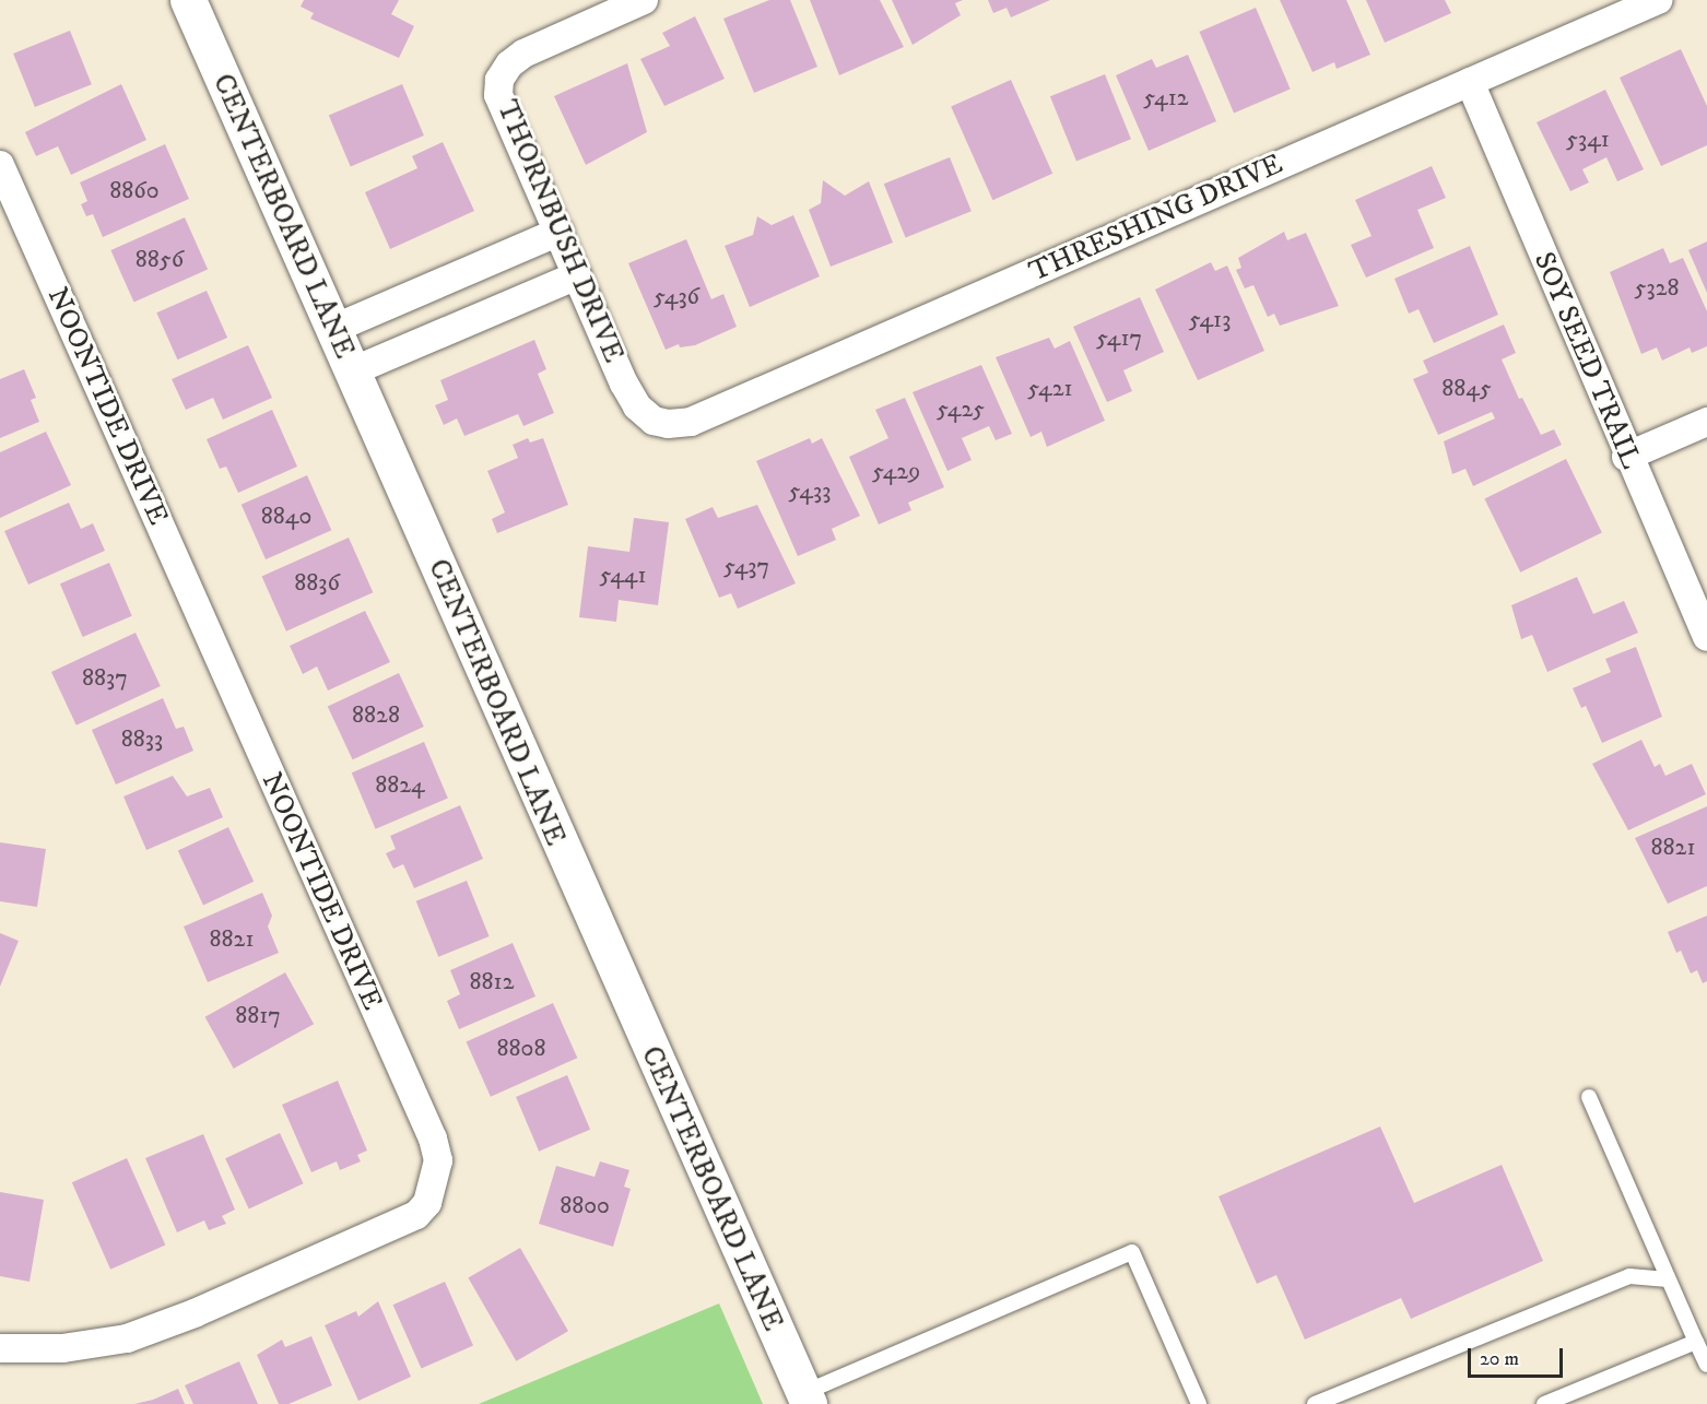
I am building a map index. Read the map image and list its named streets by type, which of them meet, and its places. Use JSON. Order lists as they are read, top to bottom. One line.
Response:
{"streets":{"street":["CENTERBOARD LANE","THRESHING DRIVE","THORNBUSH DRIVE","SOY SEED TRAIL","NOONTIDE DRIVE"]},"crossings":[["THRESHING DRIVE","THORNBUSH DRIVE"],["THRESHING DRIVE","SOY SEED TRAIL"]],"house_numbers":["5412","5341","8860","8856","5328","5436","5413","5417","5421","8845","5425","5429","5433","8840","5437","5441","8836","8837","8828","8833","8824","8821","8821","8812","8817","8808","8800"],"scale_bar":"20 m"}
